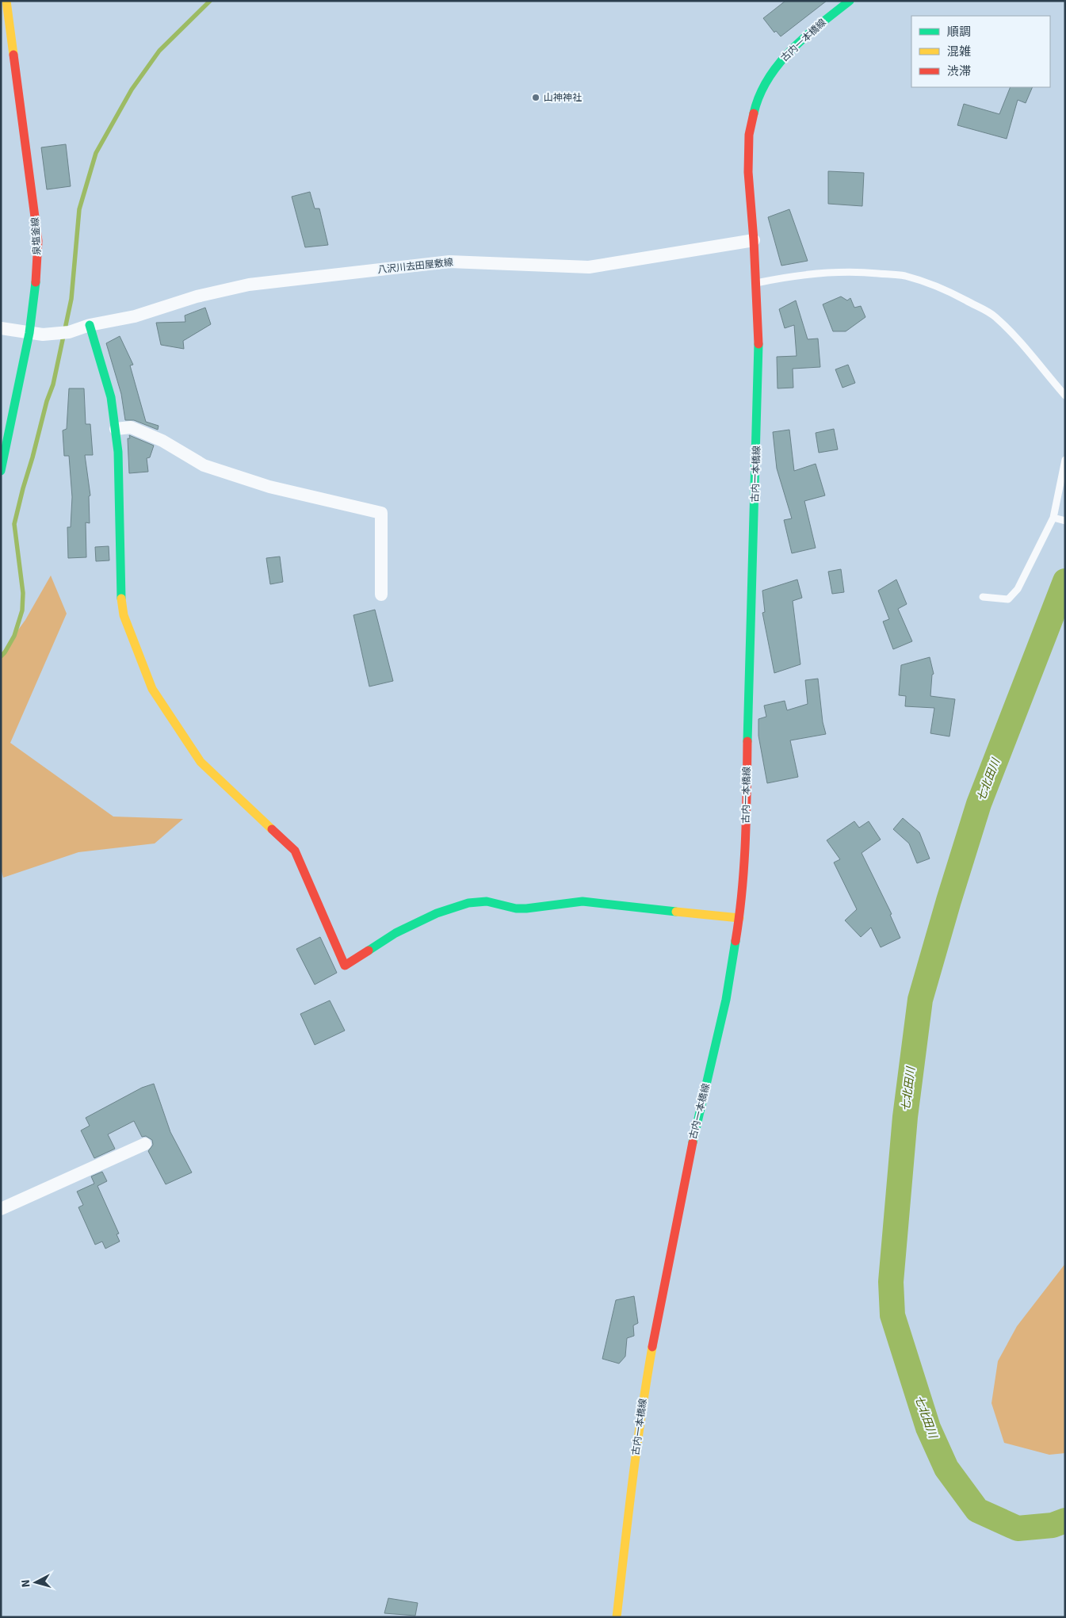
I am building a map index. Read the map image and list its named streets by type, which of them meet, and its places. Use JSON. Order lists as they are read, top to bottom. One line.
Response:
{"streets":{"street":["古内一本橋線","泉塩釜線","八沢川去田屋敷線"]},"crossings":[["古内一本橋線","八沢川去田屋敷線"],["泉塩釜線","八沢川去田屋敷線"]],"water":["七北田川"],"places":["山神神社"],"legend":["順調","混雑","渋滞"],"north":"left"}
